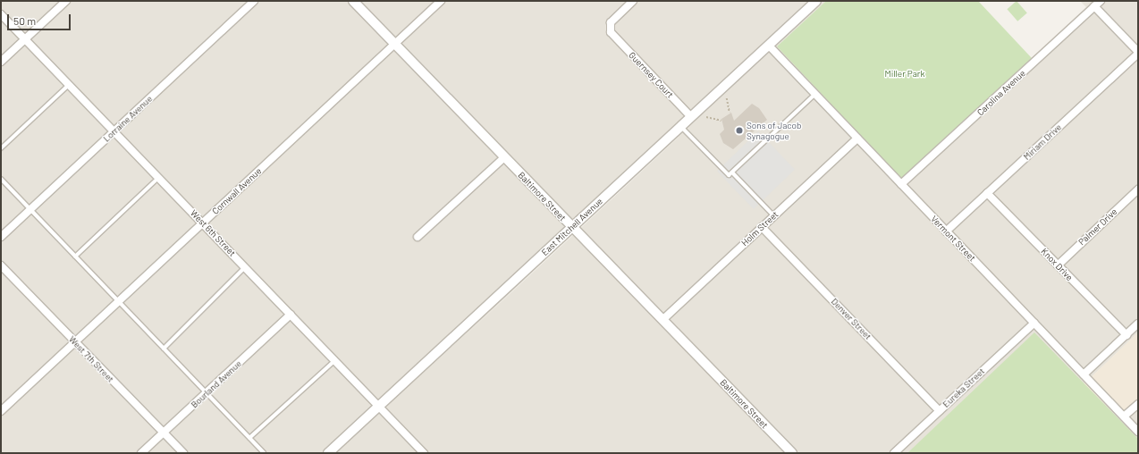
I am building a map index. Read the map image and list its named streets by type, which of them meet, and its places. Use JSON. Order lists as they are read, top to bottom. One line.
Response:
{"streets":{"street":["Guernsey Court","Carolina Avenue","Lorraine Avenue","Miriam Drive","Cornwall Avenue","Baltimore Street","East Mitchell Avenue","Palmer Drive","Holm Street","West 6th Street","Vermont Street","Knox Drive","Denver Street","West 7th Street","Bourland Avenue","Eureka Street"]},"crossings":[["Guernsey Court","East Mitchell Avenue"],["Carolina Avenue","Vermont Street"],["Lorraine Avenue","West 6th Street"],["Miriam Drive","Vermont Street"],["Miriam Drive","Knox Drive"],["Cornwall Avenue","Baltimore Street"],["Cornwall Avenue","West 6th Street"],["Cornwall Avenue","West 7th Street"],["Baltimore Street","East Mitchell Avenue"],["Baltimore Street","Holm Street"],["East Mitchell Avenue","West 6th Street"],["East Mitchell Avenue","Vermont Street"],["Palmer Drive","Knox Drive"],["Holm Street","Vermont Street"],["Holm Street","Denver Street"],["West 6th Street","Bourland Avenue"],["Vermont Street","Eureka Street"],["Denver Street","Eureka Street"],["West 7th Street","Bourland Avenue"]],"parks":["Miller Park"],"places":["Sons of Jacob Synagogue"],"scale_bar":"50 m"}
